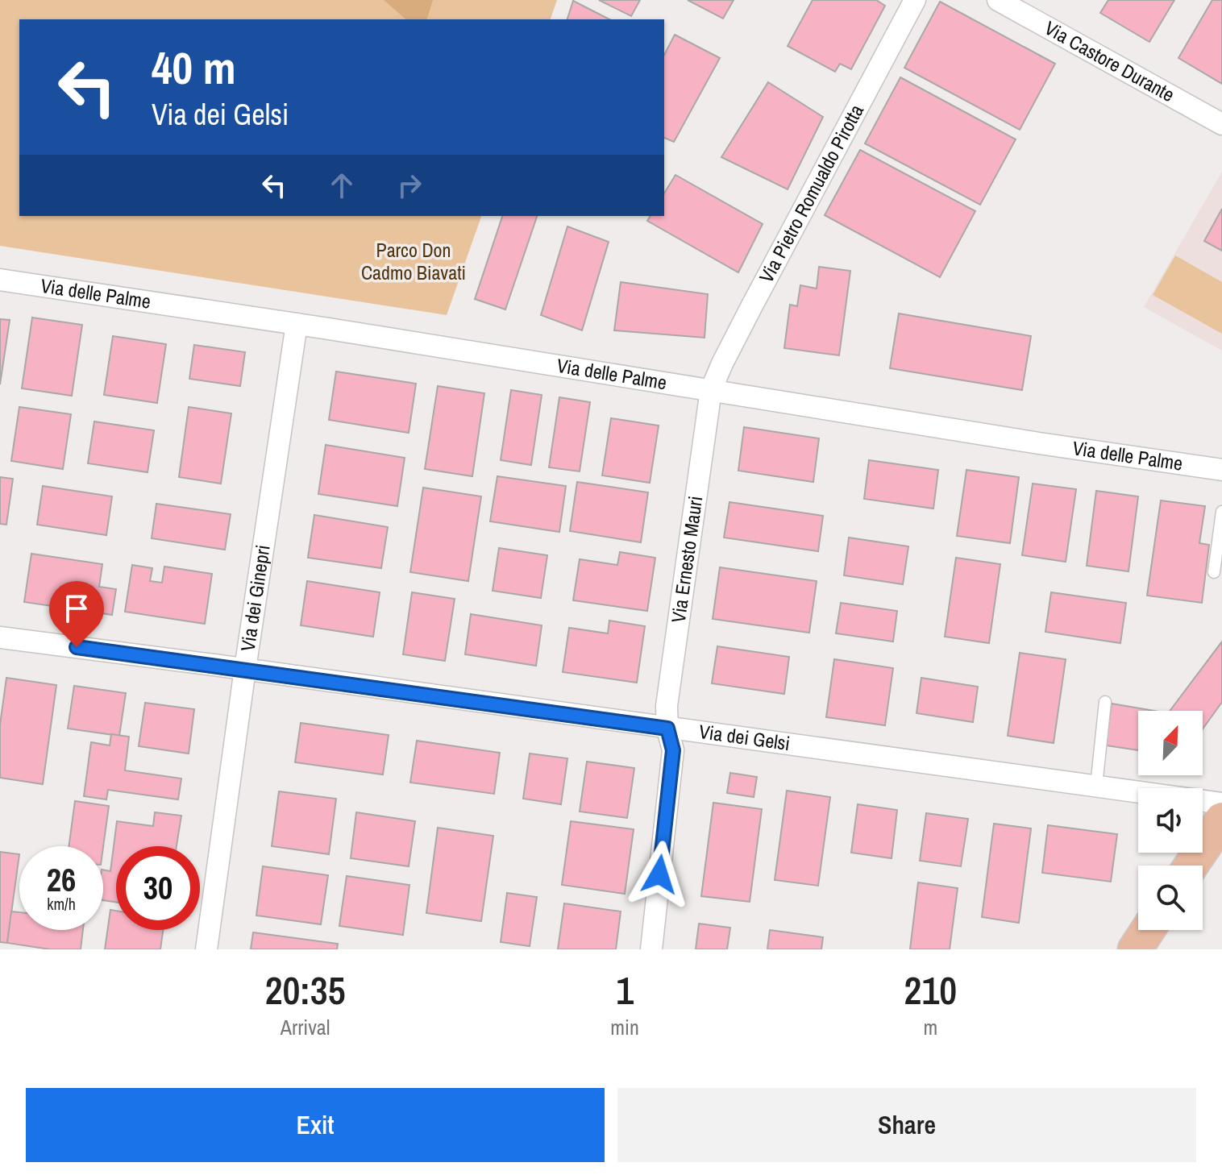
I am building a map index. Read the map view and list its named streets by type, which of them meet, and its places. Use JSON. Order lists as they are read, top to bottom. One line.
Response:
{"streets":{"street":["Via Castore Durante","Via Pietro Romualdo Pirotta","Via delle Palme","Via Ernesto Mauri","Via dei Ginepri","Via dei Gelsi"]},"crossings":[["Via Pietro Romualdo Pirotta","Via delle Palme"],["Via Pietro Romualdo Pirotta","Via Ernesto Mauri"],["Via delle Palme","Via Ernesto Mauri"],["Via delle Palme","Via dei Ginepri"],["Via Ernesto Mauri","Via dei Gelsi"],["Via dei Ginepri","Via dei Gelsi"]],"parks":["Parco Don Cadmo Biavati"],"north":"top right","page":{"turn":["40 m","Via dei Gelsi"],"speed":"26 km/h","limit":"30","eta":["20:35","Arrival","1","min","210","m"],"buttons":["Exit","Share"]}}
